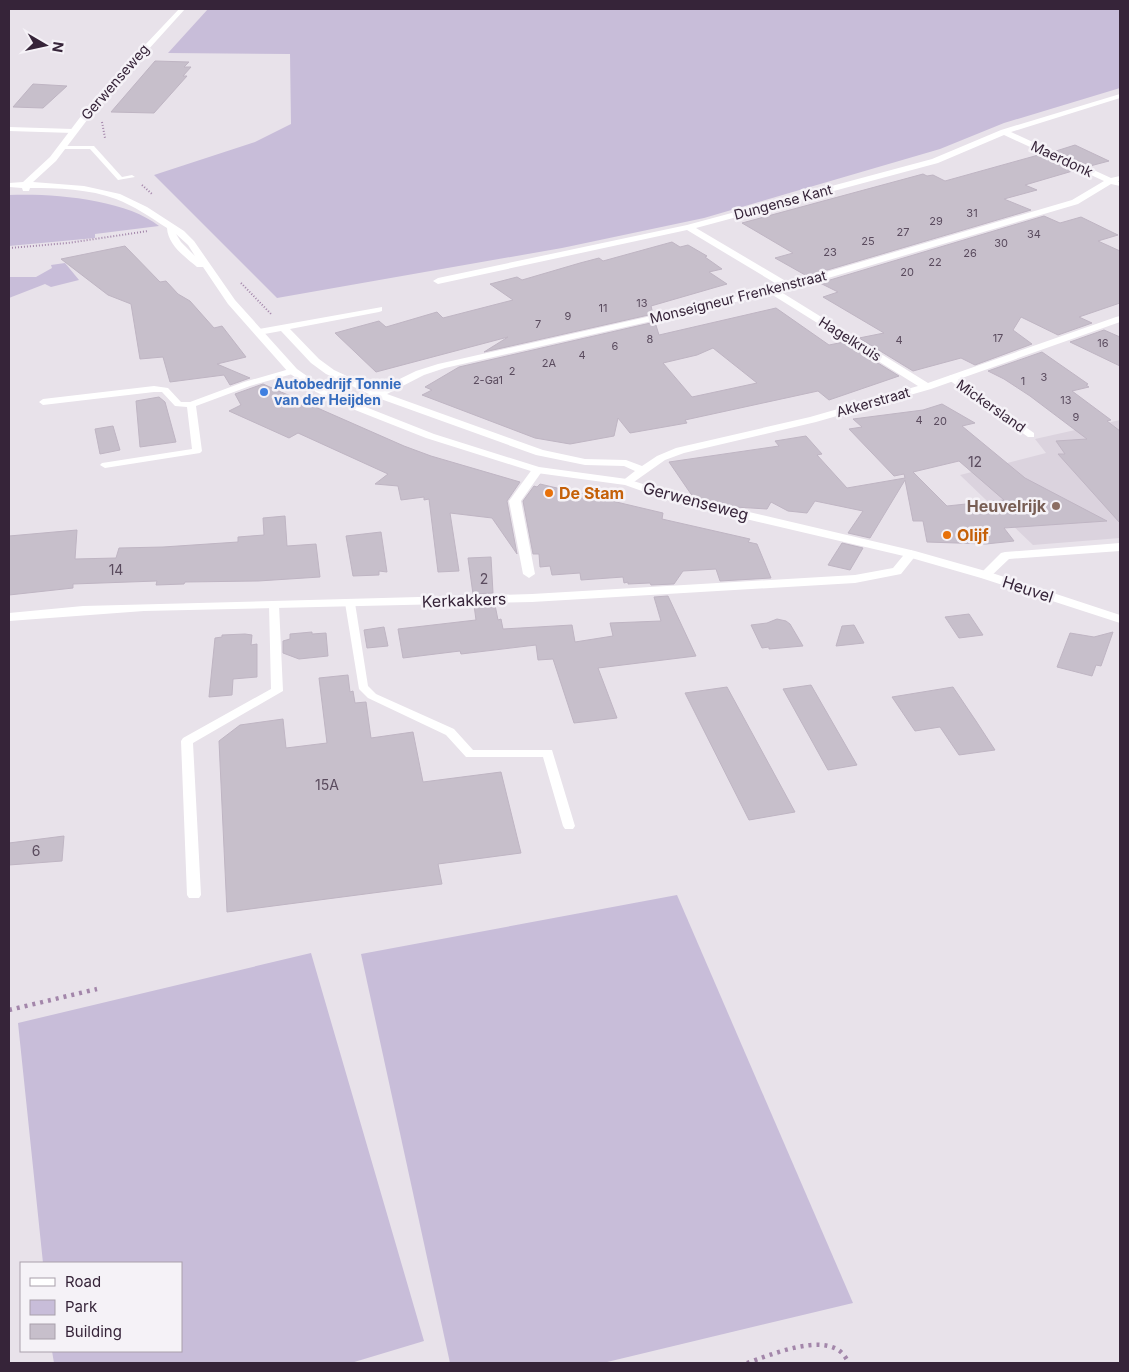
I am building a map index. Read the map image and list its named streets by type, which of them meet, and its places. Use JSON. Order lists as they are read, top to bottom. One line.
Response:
{"streets":{"street":["Gerwenseweg","Maerdonk","Dungense Kant","Monseigneur Frenkenstraat","Hagelkruis","Akkerstraat","Heuvel","Kerkakkers"],"lane":["Mickersland"]},"crossings":[["Gerwenseweg","Monseigneur Frenkenstraat"],["Gerwenseweg","Akkerstraat"],["Gerwenseweg","Heuvel"],["Gerwenseweg","Kerkakkers"],["Maerdonk","Dungense Kant"],["Maerdonk","Monseigneur Frenkenstraat"],["Monseigneur Frenkenstraat","Hagelkruis"],["Hagelkruis","Akkerstraat"],["Akkerstraat","Mickersland"]],"places":["Autobedrijf Tonnie van der Heijden","De Stam","Heuvelrijk","Olijf"],"house_numbers":["31","29","27","34","25","30","23","26","22","20","13","11","9","7","17","8","4","16","6","4","2A","2","3","2-Ga1","1","13","9","4","20","12","14","2","15A","6"],"legend":["Road","Park","Building"],"north":"right"}
